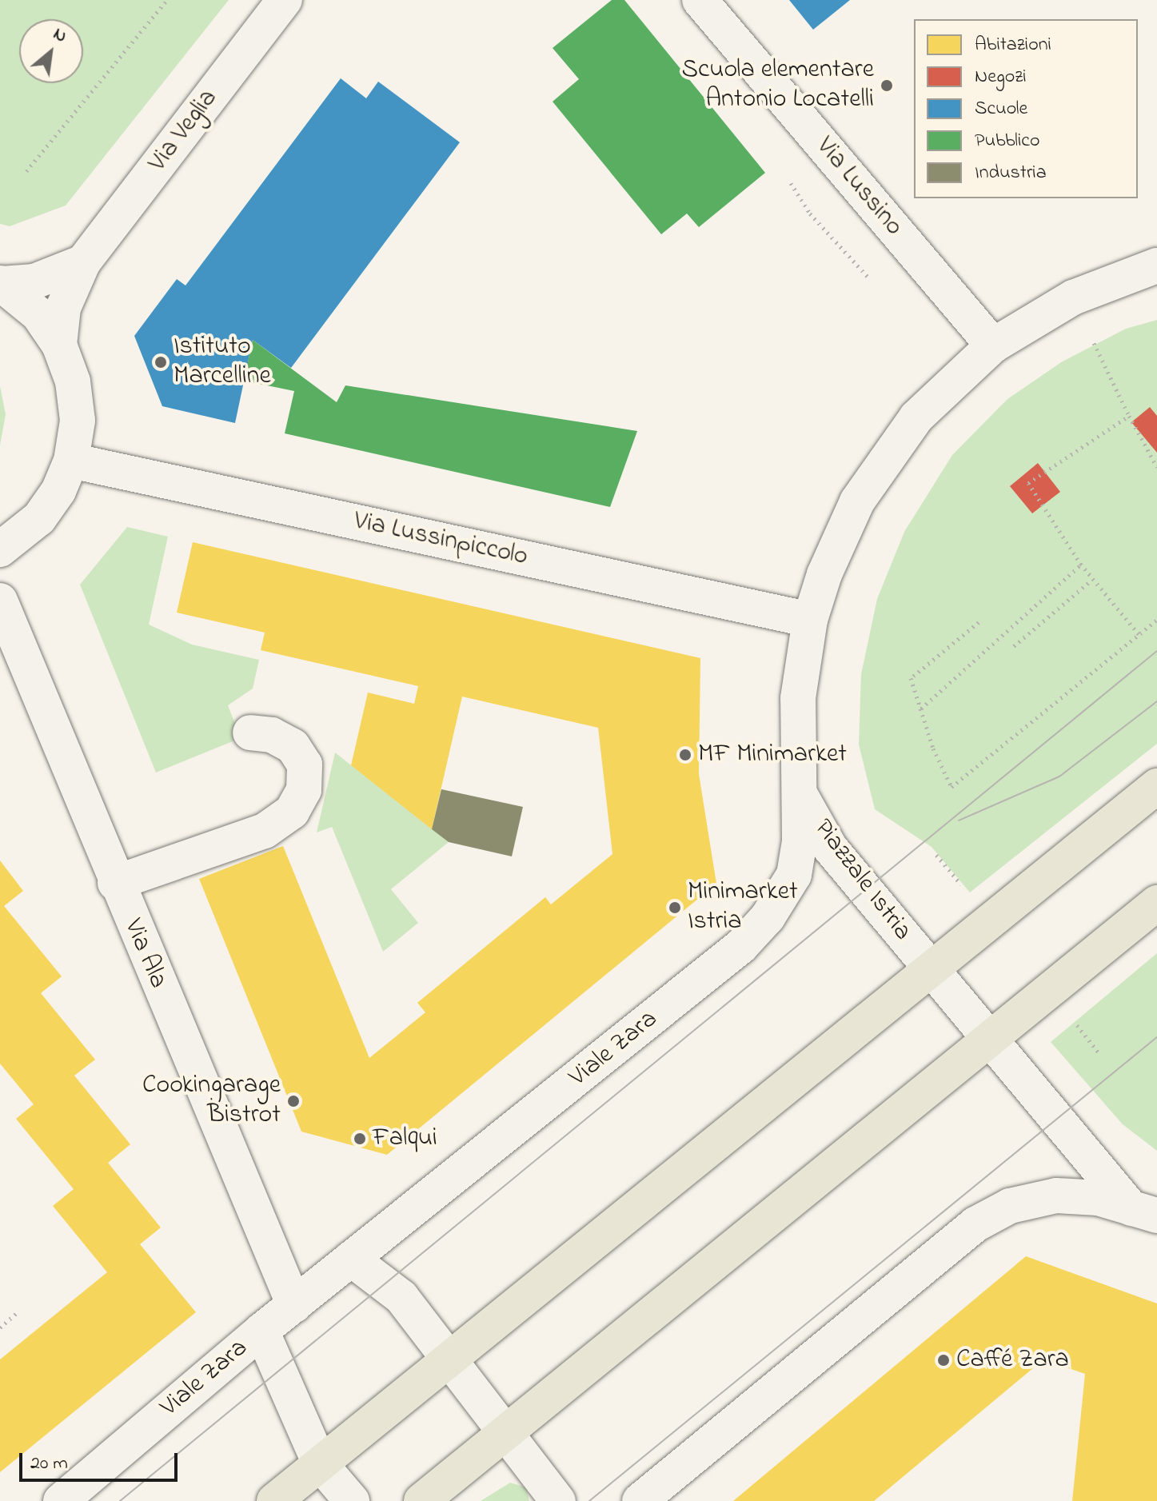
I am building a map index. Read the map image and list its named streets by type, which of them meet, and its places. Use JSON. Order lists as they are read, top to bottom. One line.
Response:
{"streets":{"street":["Via Veglia","Via Lussino","Via Lussinpiccolo","Piazzale Istria","Via Ala","Viale Zara"]},"crossings":[["Via Lussino","Piazzale Istria"],["Via Lussinpiccolo","Piazzale Istria"],["Piazzale Istria","Viale Zara"],["Via Ala","Viale Zara"]],"places":["Scuola elementare Antonio Locatelli","Istituto Marcelline","MF Minimarket","Minimarket Istria","Cookingarage Bistrot","Falqui","Caffé Zara"],"legend":["Abitazioni","Negozi","Scuole","Pubblico","Industria"],"scale_bar":"20 m","north":"top right"}
